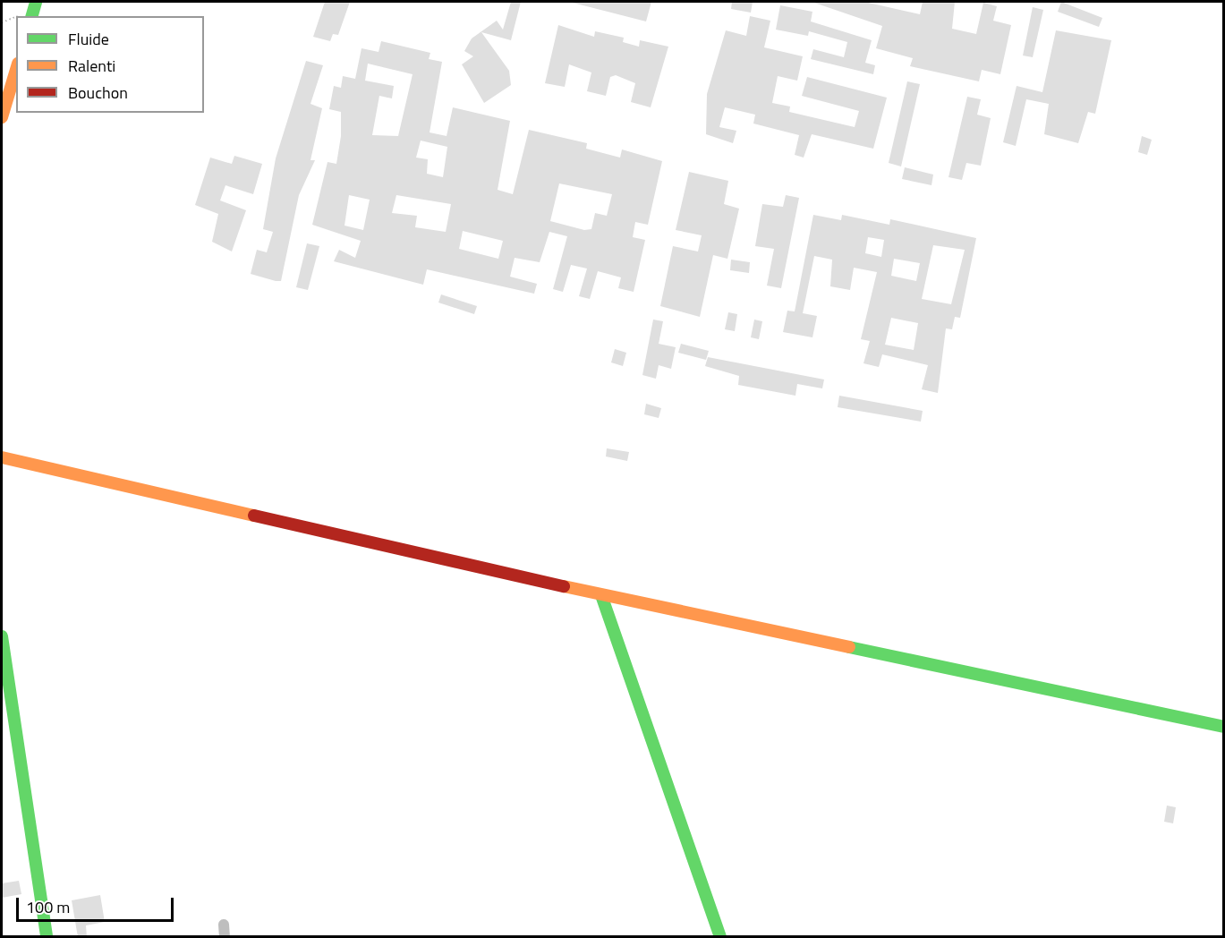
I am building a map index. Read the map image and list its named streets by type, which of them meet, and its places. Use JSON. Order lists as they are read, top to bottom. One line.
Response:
{"legend":["Fluide","Ralenti","Bouchon"],"scale_bar":"100 m"}
